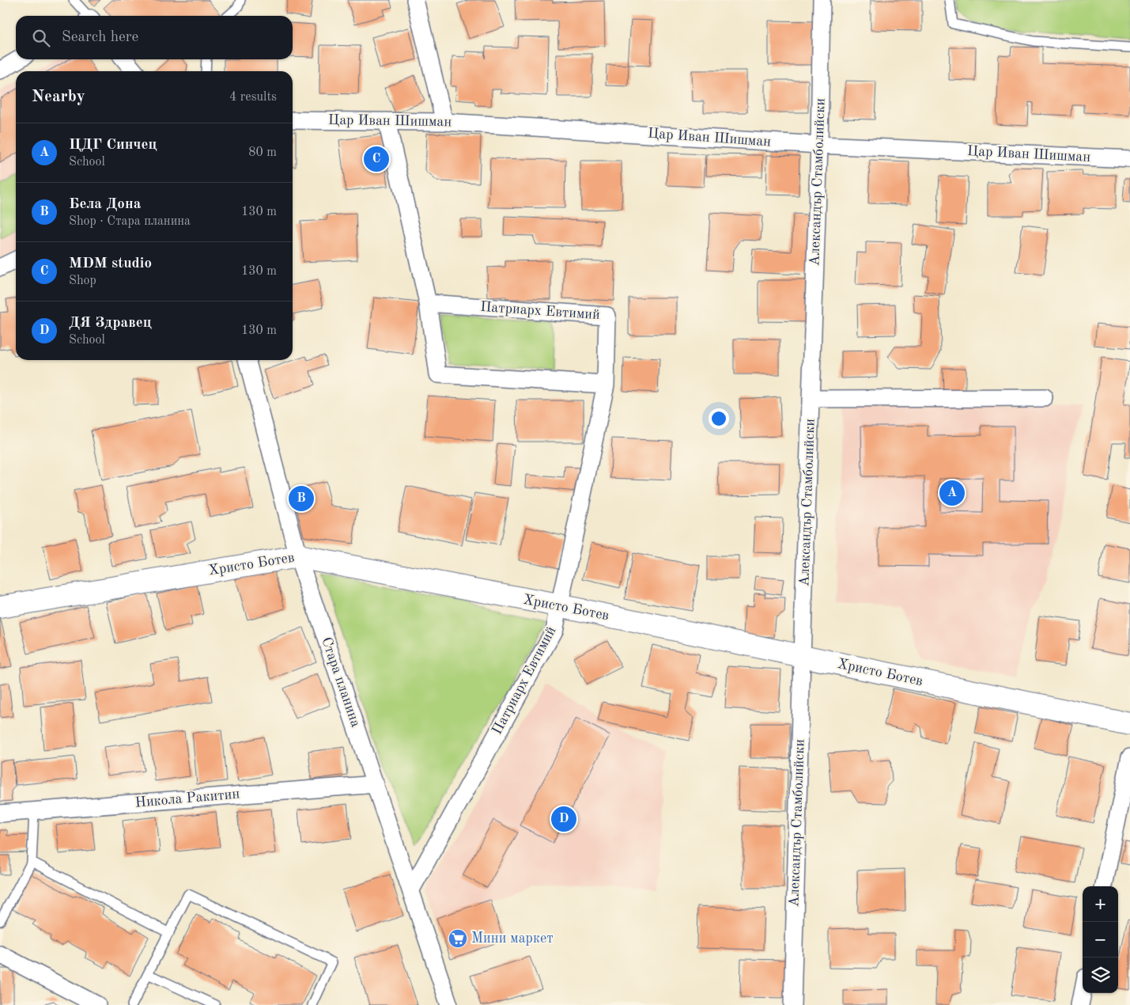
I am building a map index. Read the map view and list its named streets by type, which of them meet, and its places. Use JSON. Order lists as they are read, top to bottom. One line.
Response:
{"streets":{"street":["Цар Иван Шишман","Александър Стамболийски","Патриарх Евтимий","Христо Ботев","Стара планина","Никола Ракитин"]},"crossings":[["Цар Иван Шишман","Александър Стамболийски"],["Александър Стамболийски","Христо Ботев"],["Патриарх Евтимий","Христо Ботев"],["Патриарх Евтимий","Стара планина"],["Христо Ботев","Стара планина"],["Стара планина","Никола Ракитин"]],"places":{"supermarket":["Мини маркет"]},"page":{"search":"Search here","heading":["Nearby","4 results"],"list":[{"mark":"A","name":"ЦДГ Синчец","note":"School","value":"80 m"},{"mark":"B","name":"Бела Дона","note":"Shop · Стара планина","value":"130 m"},{"mark":"C","name":"MDM studio","note":"Shop","value":"130 m"},{"mark":"D","name":"ДЯ Здравец","note":"School","value":"130 m"}],"pins":["C","A","B","D"],"map_buttons":["+","−"]}}
